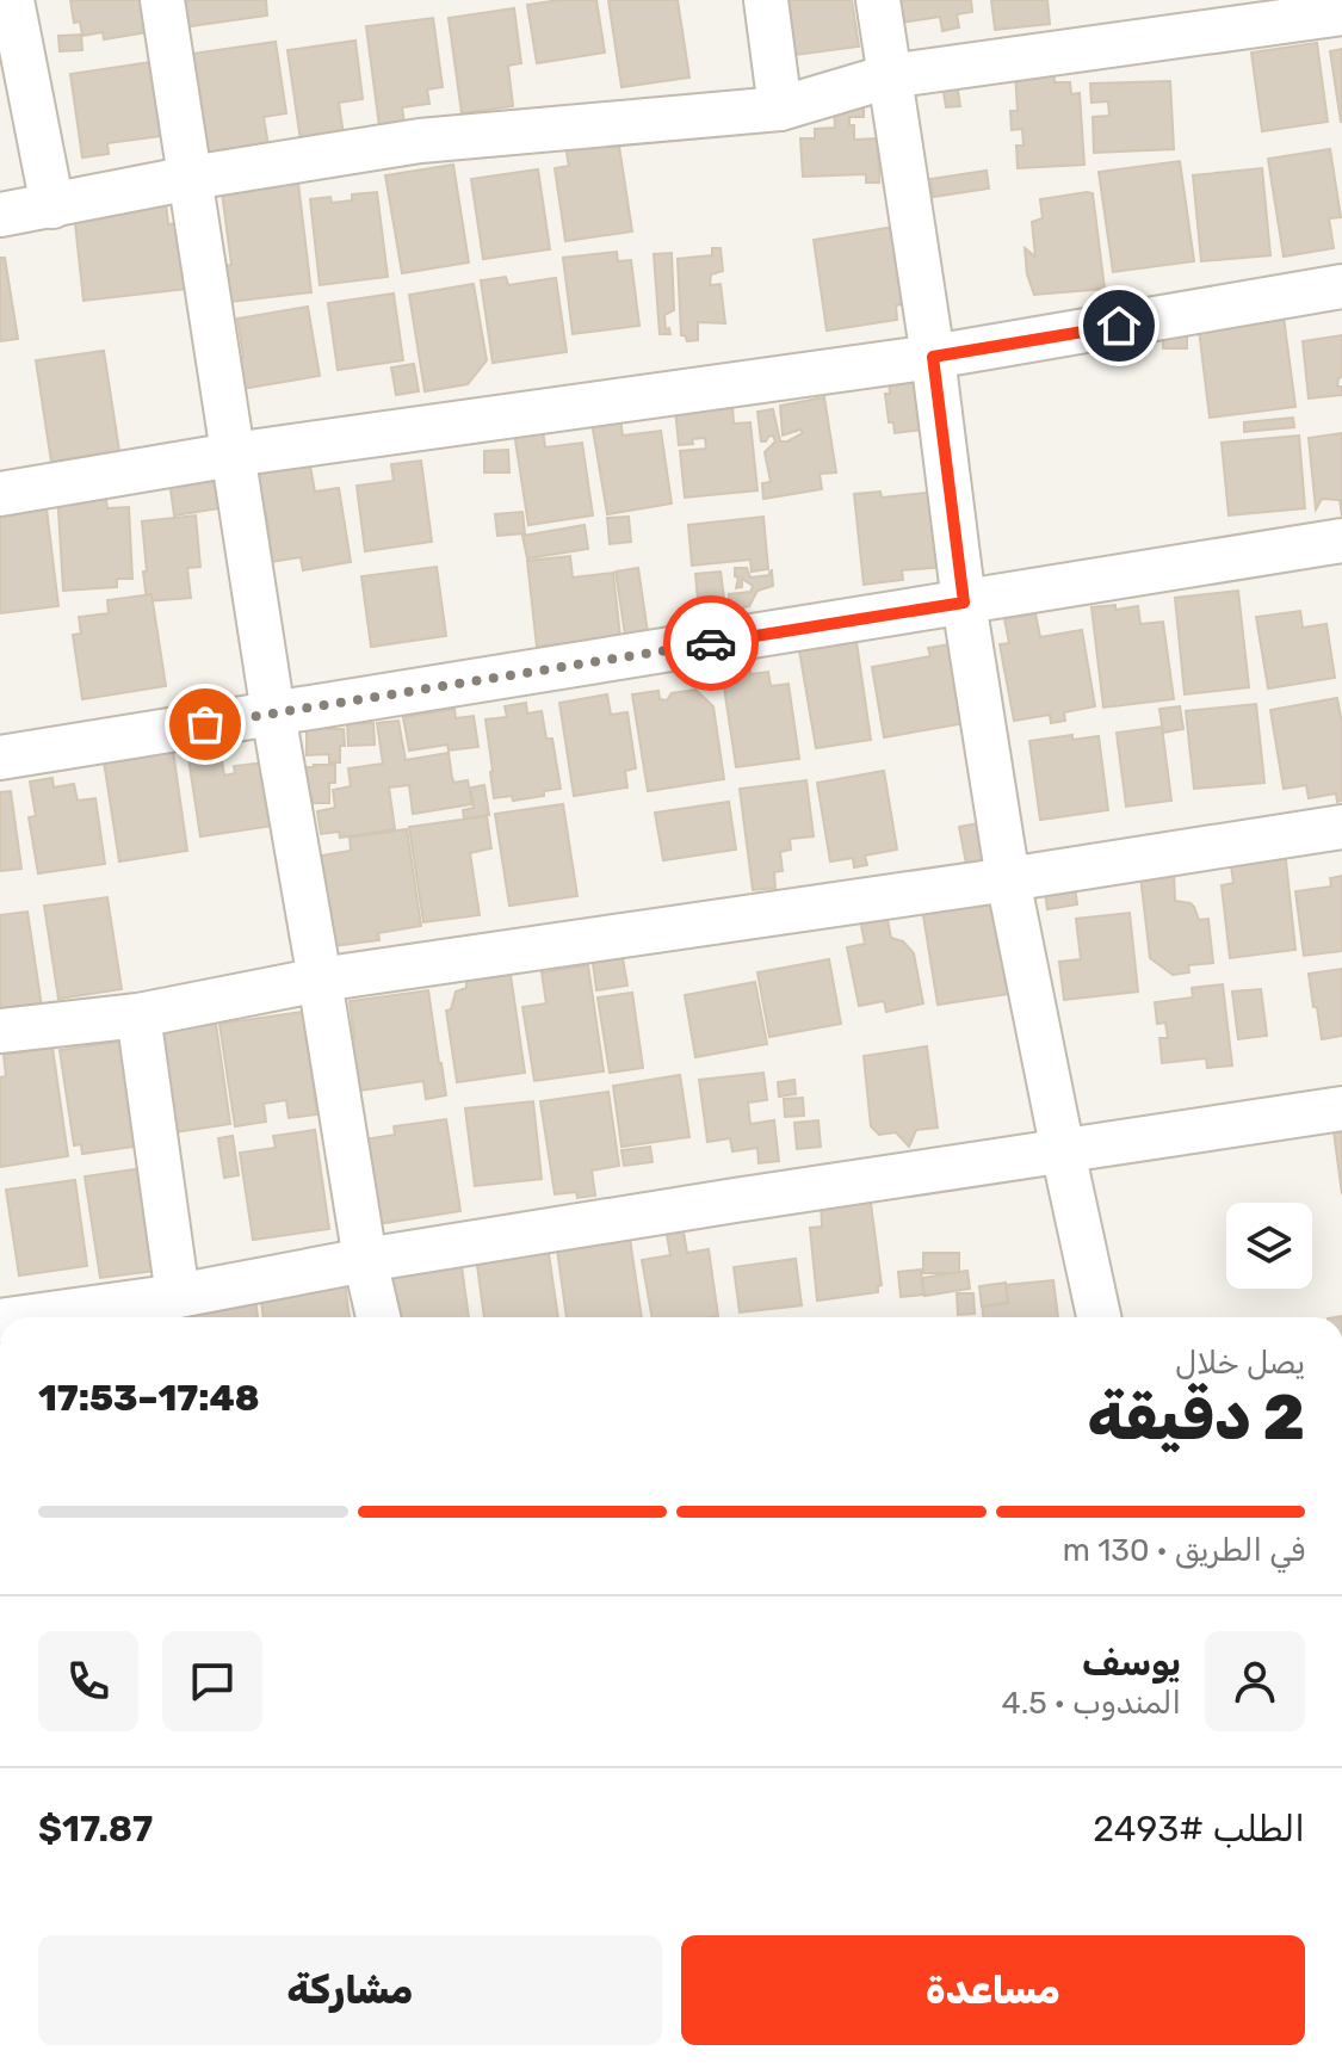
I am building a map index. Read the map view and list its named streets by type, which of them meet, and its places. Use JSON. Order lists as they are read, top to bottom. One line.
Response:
{"page":{"heading":["2 دقيقة","يصل خلال","17:48–17:53"],"panel":["يوسف","المندوب · 4.5","الطلب #2493","$17.87"],"bar":"في الطريق · 130 m","buttons":["مساعدة","مشاركة"]}}
